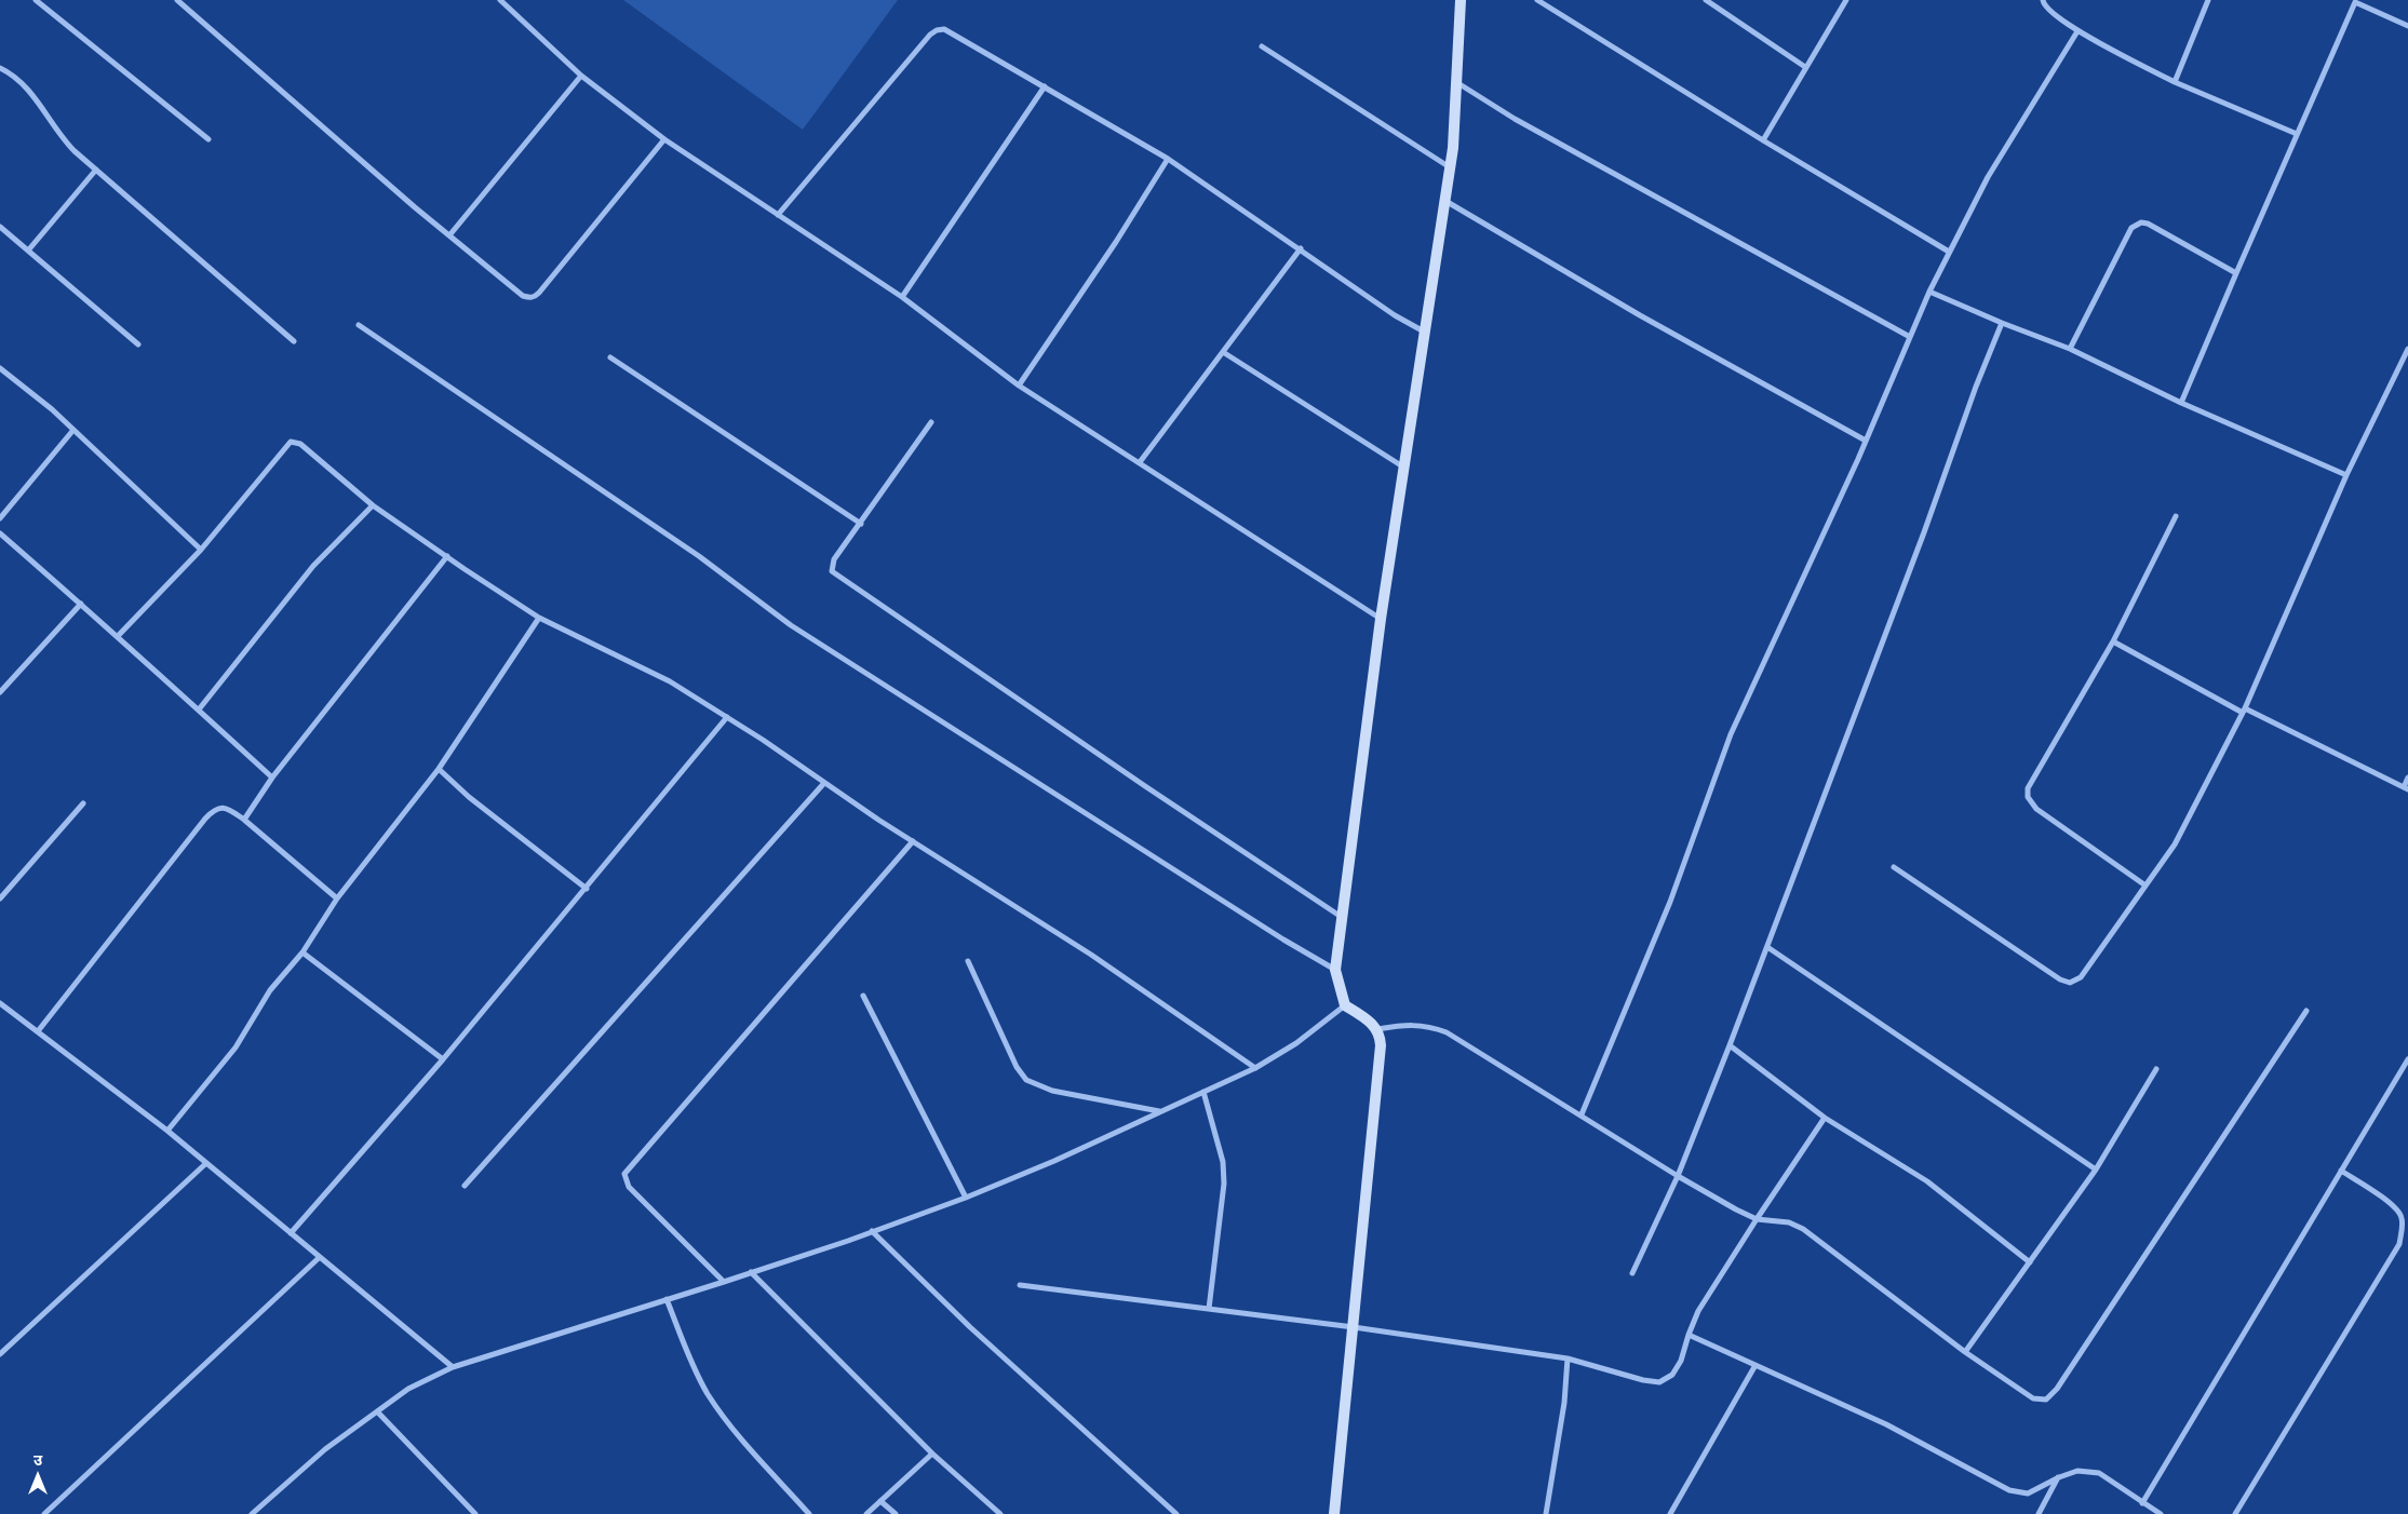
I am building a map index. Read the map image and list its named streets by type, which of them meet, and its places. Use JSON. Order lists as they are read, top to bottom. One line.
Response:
{"north":"top"}
